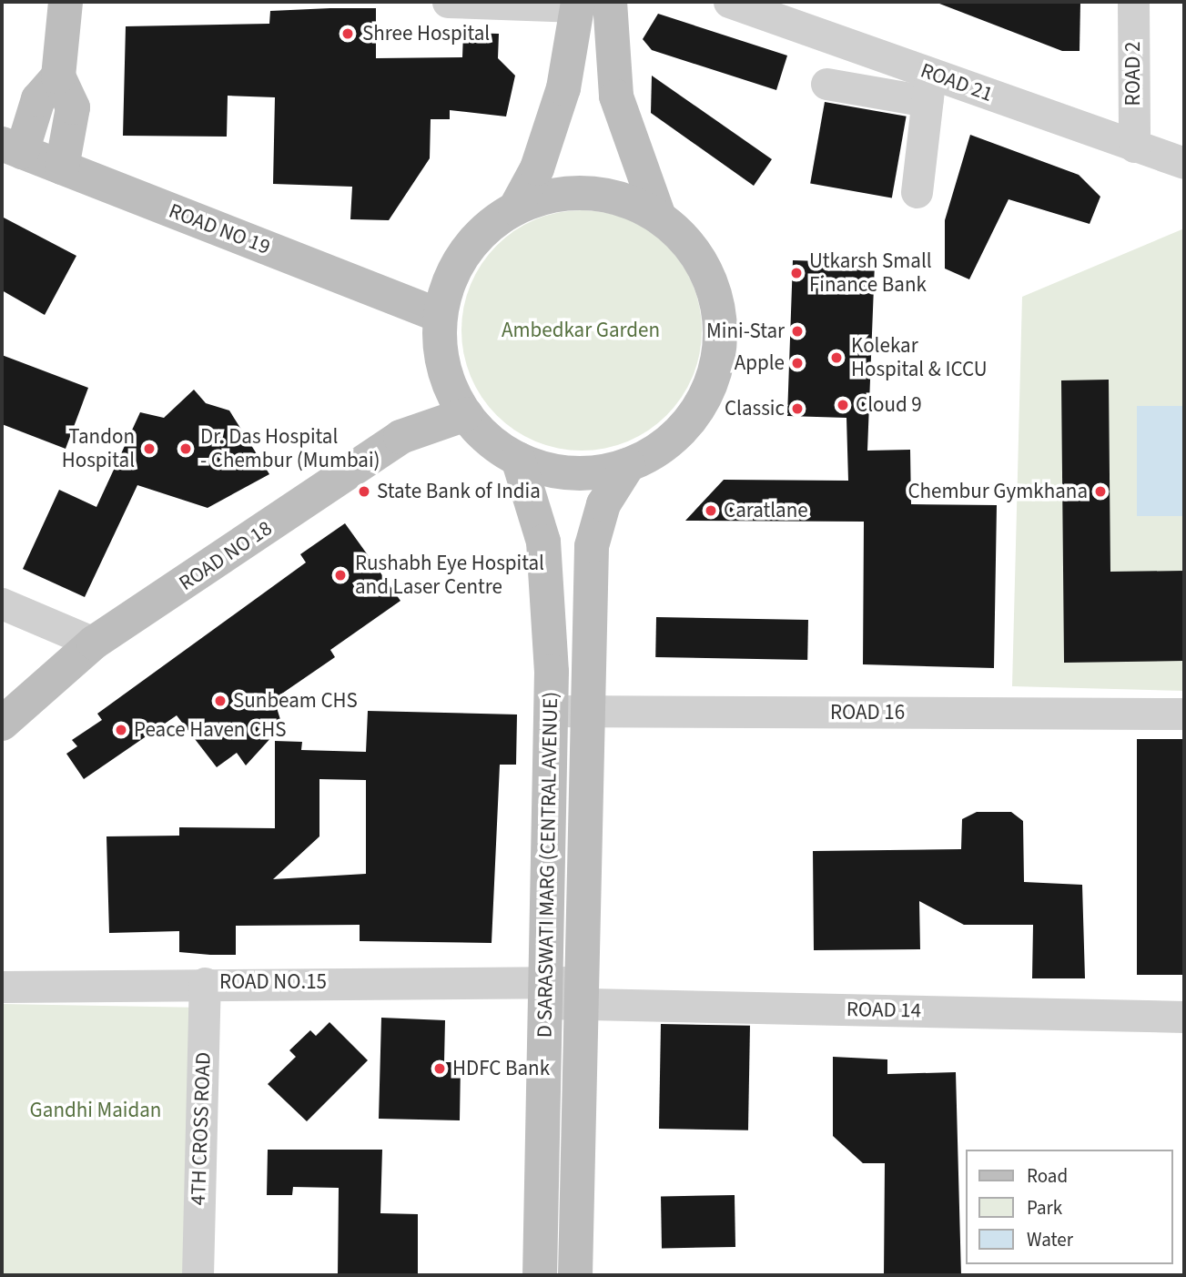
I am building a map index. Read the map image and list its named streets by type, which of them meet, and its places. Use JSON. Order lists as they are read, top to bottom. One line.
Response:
{"streets":{"main road":["ROAD NO 19","ROAD NO 18","D SARASWATI MARG (CENTRAL AVENUE)"],"street":["ROAD 2","ROAD 21","ROAD 16","ROAD NO.15","ROAD 14","4TH CROSS ROAD"]},"crossings":[["ROAD 2","ROAD 21"],["ROAD 16","D SARASWATI MARG (CENTRAL AVENUE)"],["D SARASWATI MARG (CENTRAL AVENUE)","ROAD NO.15"],["D SARASWATI MARG (CENTRAL AVENUE)","ROAD 14"],["ROAD NO.15","ROAD 14"],["ROAD NO.15","4TH CROSS ROAD"]],"parks":["Ambedkar Garden","Gandhi Maidan"],"places":["Shree Hospital","Utkarsh Small Finance Bank","Mini-Star","Kolekar Hospital & ICCU","Apple","Cloud 9","Classic","Tandon Hospital","Dr. Das Hospital - Chembur (Mumbai)","State Bank of India","Chembur Gymkhana","Caratlane","Rushabh Eye Hospital and Laser Centre","Sunbeam CHS","Peace Haven CHS","HDFC Bank"],"legend":["Road","Park","Water"]}
